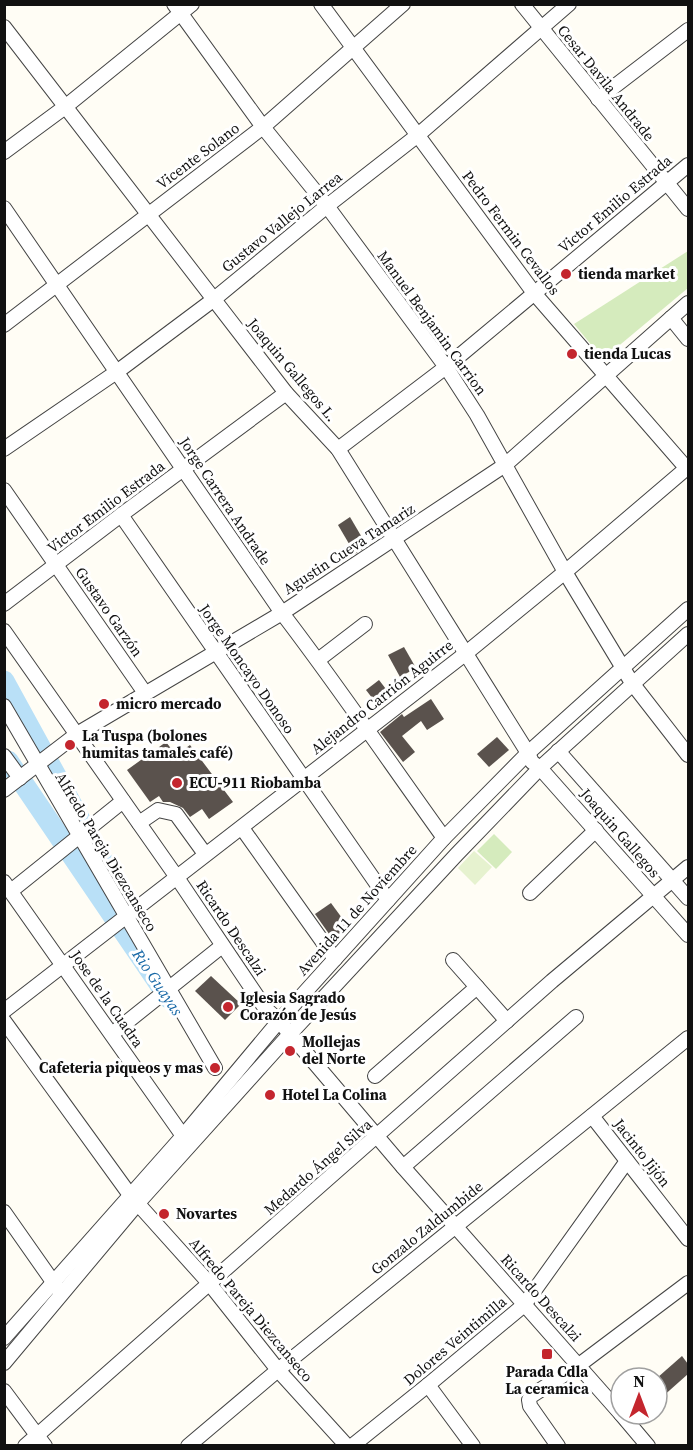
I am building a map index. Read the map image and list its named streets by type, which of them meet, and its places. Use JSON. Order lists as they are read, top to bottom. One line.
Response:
{"streets":{"street":["Cesar Davila Andrade","Vicente Solano","Victor Emilio Estrada","Gustavo Vallejo Larrea","Pedro Fermin Cevallos","Manuel Benjamin Carrion","Joaquin Gallegos L.","Jorge Carrera Andrade","Agustin Cueva Tamariz","Gustavo Garzón","Jorge Moncayo Donoso","Alejandro Carrión Aguirre","Joaquin Gallegos","Alfredo Pareja Diezcanseco","Avenida 11 de Noviembre","Ricardo Descalzi","Jose de la Cuadra","Jacinto Jijón","Medardo Ángel Silva","Gonzalo Zaldumbide","Dolores Veintimilla"]},"crossings":[["Cesar Davila Andrade","Victor Emilio Estrada"],["Cesar Davila Andrade","Gustavo Vallejo Larrea"],["Vicente Solano","Pedro Fermin Cevallos"],["Vicente Solano","Manuel Benjamin Carrion"],["Vicente Solano","Joaquin Gallegos L."],["Vicente Solano","Jorge Carrera Andrade"],["Victor Emilio Estrada","Pedro Fermin Cevallos"],["Victor Emilio Estrada","Manuel Benjamin Carrion"],["Victor Emilio Estrada","Joaquin Gallegos L."],["Victor Emilio Estrada","Jorge Carrera Andrade"],["Victor Emilio Estrada","Gustavo Garzón"],["Victor Emilio Estrada","Jorge Moncayo Donoso"],["Gustavo Vallejo Larrea","Pedro Fermin Cevallos"],["Gustavo Vallejo Larrea","Manuel Benjamin Carrion"],["Gustavo Vallejo Larrea","Joaquin Gallegos L."],["Gustavo Vallejo Larrea","Jorge Carrera Andrade"],["Pedro Fermin Cevallos","Agustin Cueva Tamariz"],["Pedro Fermin Cevallos","Alejandro Carrión Aguirre"],["Manuel Benjamin Carrion","Agustin Cueva Tamariz"],["Manuel Benjamin Carrion","Alejandro Carrión Aguirre"],["Manuel Benjamin Carrion","Avenida 11 de Noviembre"],["Joaquin Gallegos L.","Agustin Cueva Tamariz"],["Joaquin Gallegos L.","Alejandro Carrión Aguirre"],["Joaquin Gallegos L.","Joaquin Gallegos"],["Joaquin Gallegos L.","Avenida 11 de Noviembre"],["Jorge Carrera Andrade","Agustin Cueva Tamariz"],["Jorge Carrera Andrade","Alejandro Carrión Aguirre"],["Jorge Carrera Andrade","Avenida 11 de Noviembre"],["Agustin Cueva Tamariz","Gustavo Garzón"],["Agustin Cueva Tamariz","Jorge Moncayo Donoso"],["Agustin Cueva Tamariz","Ricardo Descalzi"],["Jorge Moncayo Donoso","Alejandro Carrión Aguirre"],["Jorge Moncayo Donoso","Avenida 11 de Noviembre"],["Alejandro Carrión Aguirre","Ricardo Descalzi"],["Alejandro Carrión Aguirre","Jose de la Cuadra"],["Joaquin Gallegos","Avenida 11 de Noviembre"],["Joaquin Gallegos","Medardo Ángel Silva"],["Alfredo Pareja Diezcanseco","Avenida 11 de Noviembre"],["Alfredo Pareja Diezcanseco","Medardo Ángel Silva"],["Alfredo Pareja Diezcanseco","Gonzalo Zaldumbide"],["Avenida 11 de Noviembre","Ricardo Descalzi"],["Avenida 11 de Noviembre","Jose de la Cuadra"],["Ricardo Descalzi","Medardo Ángel Silva"],["Ricardo Descalzi","Gonzalo Zaldumbide"],["Ricardo Descalzi","Dolores Veintimilla"],["Jacinto Jijón","Gonzalo Zaldumbide"],["Jacinto Jijón","Dolores Veintimilla"]],"water":["Rio Guayas"],"places":{"other":["tienda market","tienda Lucas","micro mercado","La Tuspa (bolones humitas tamales café)","ECU-911 Riobamba","Iglesia Sagrado Corazón de Jesús","Mollejas del Norte","Cafeteria piqueos y mas","Hotel La Colina","Novartes"],"transit":["Parada Cdla La ceramica"]},"north":"top"}
